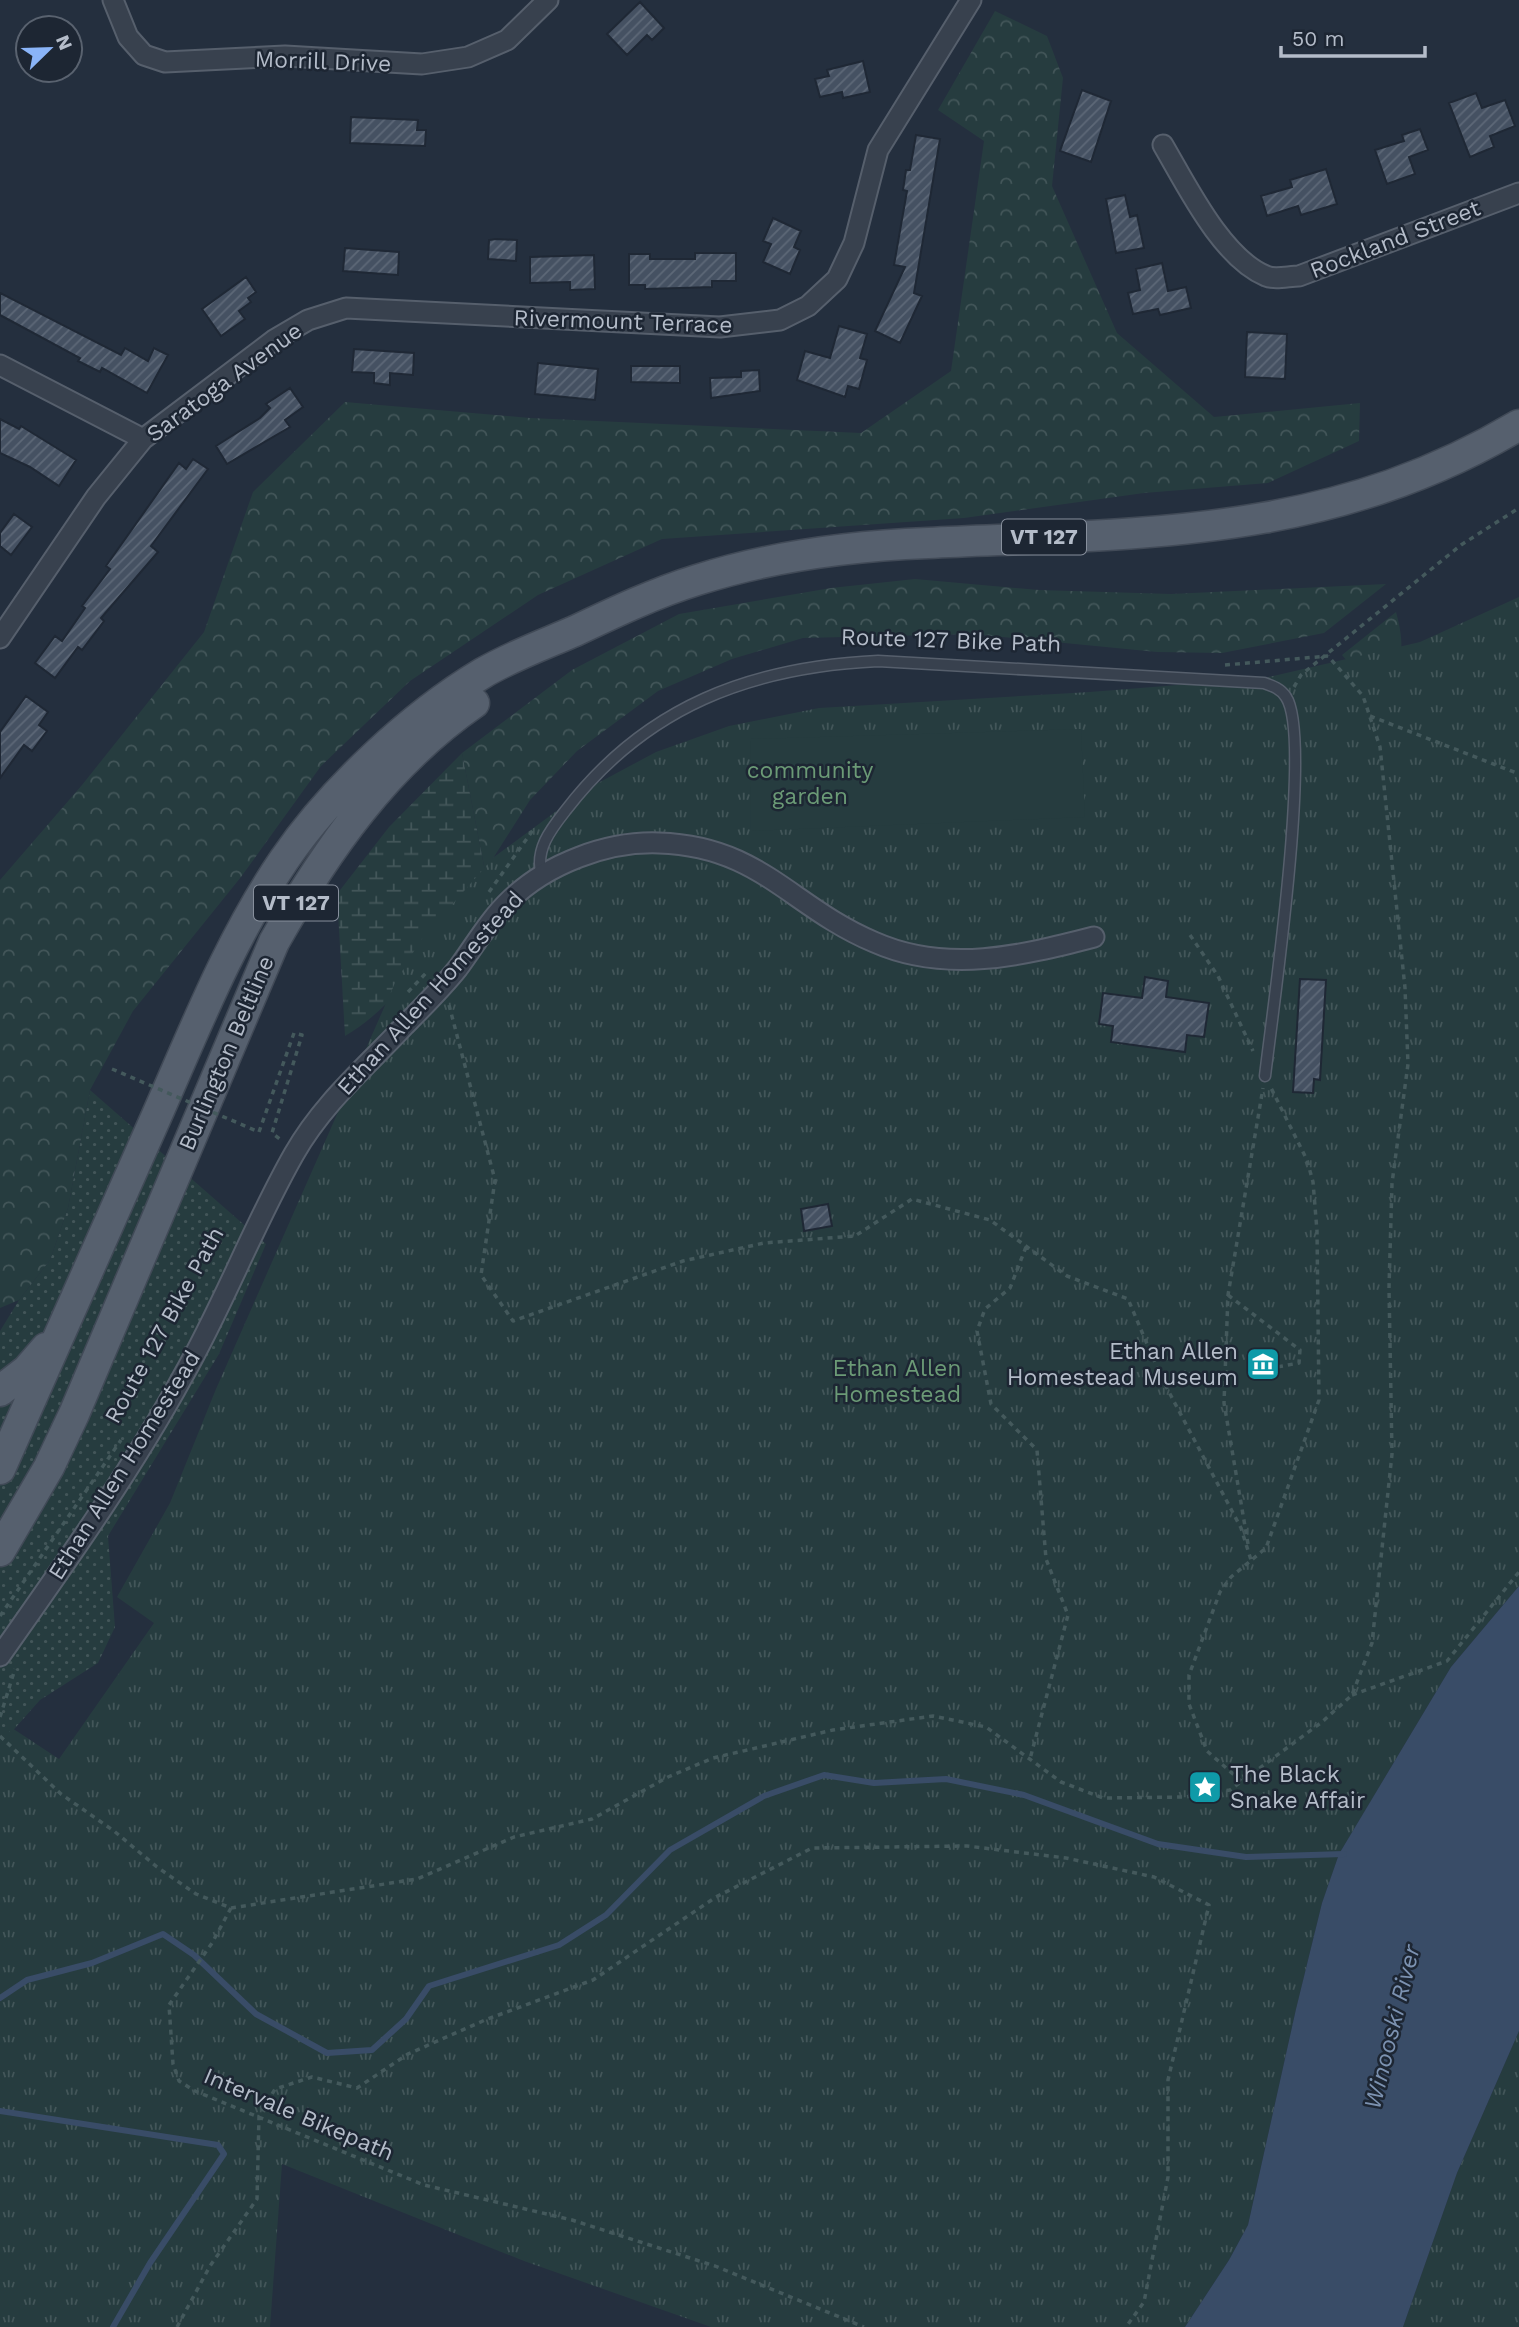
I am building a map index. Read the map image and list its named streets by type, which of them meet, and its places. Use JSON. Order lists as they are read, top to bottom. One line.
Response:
{"streets":{"main road":["VT 127","Burlington Beltline"],"street":["Morrill Drive","Rockland Street","Rivermount Terrace","Saratoga Avenue","Ethan Allen Homestead"],"path":["Route 127 Bike Path","Intervale Bikepath"]},"crossings":[["Rivermount Terrace","Saratoga Avenue"]],"water":["Winooski River"],"parks":["community garden","Ethan Allen Homestead"],"places":{"museum":["Ethan Allen Homestead Museum"],"place":["The Black Snake Affair"]},"scale_bar":"50 m","north":"top right"}
